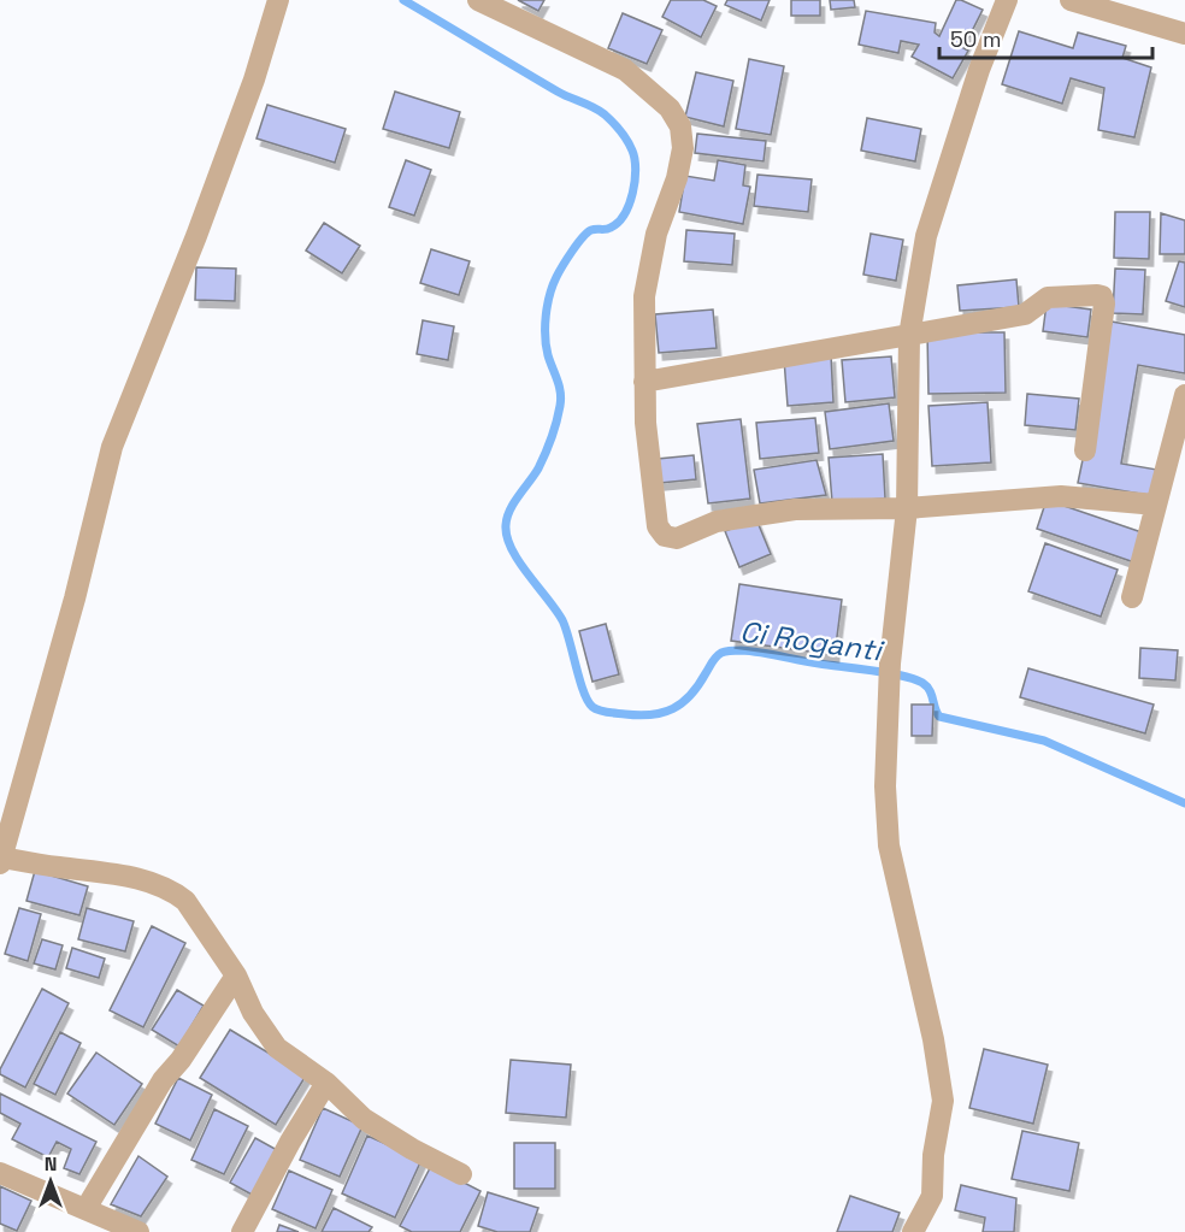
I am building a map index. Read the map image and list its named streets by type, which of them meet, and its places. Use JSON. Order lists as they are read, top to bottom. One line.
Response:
{"water":["Ci Roganti"],"scale_bar":"50 m","north":"top"}
